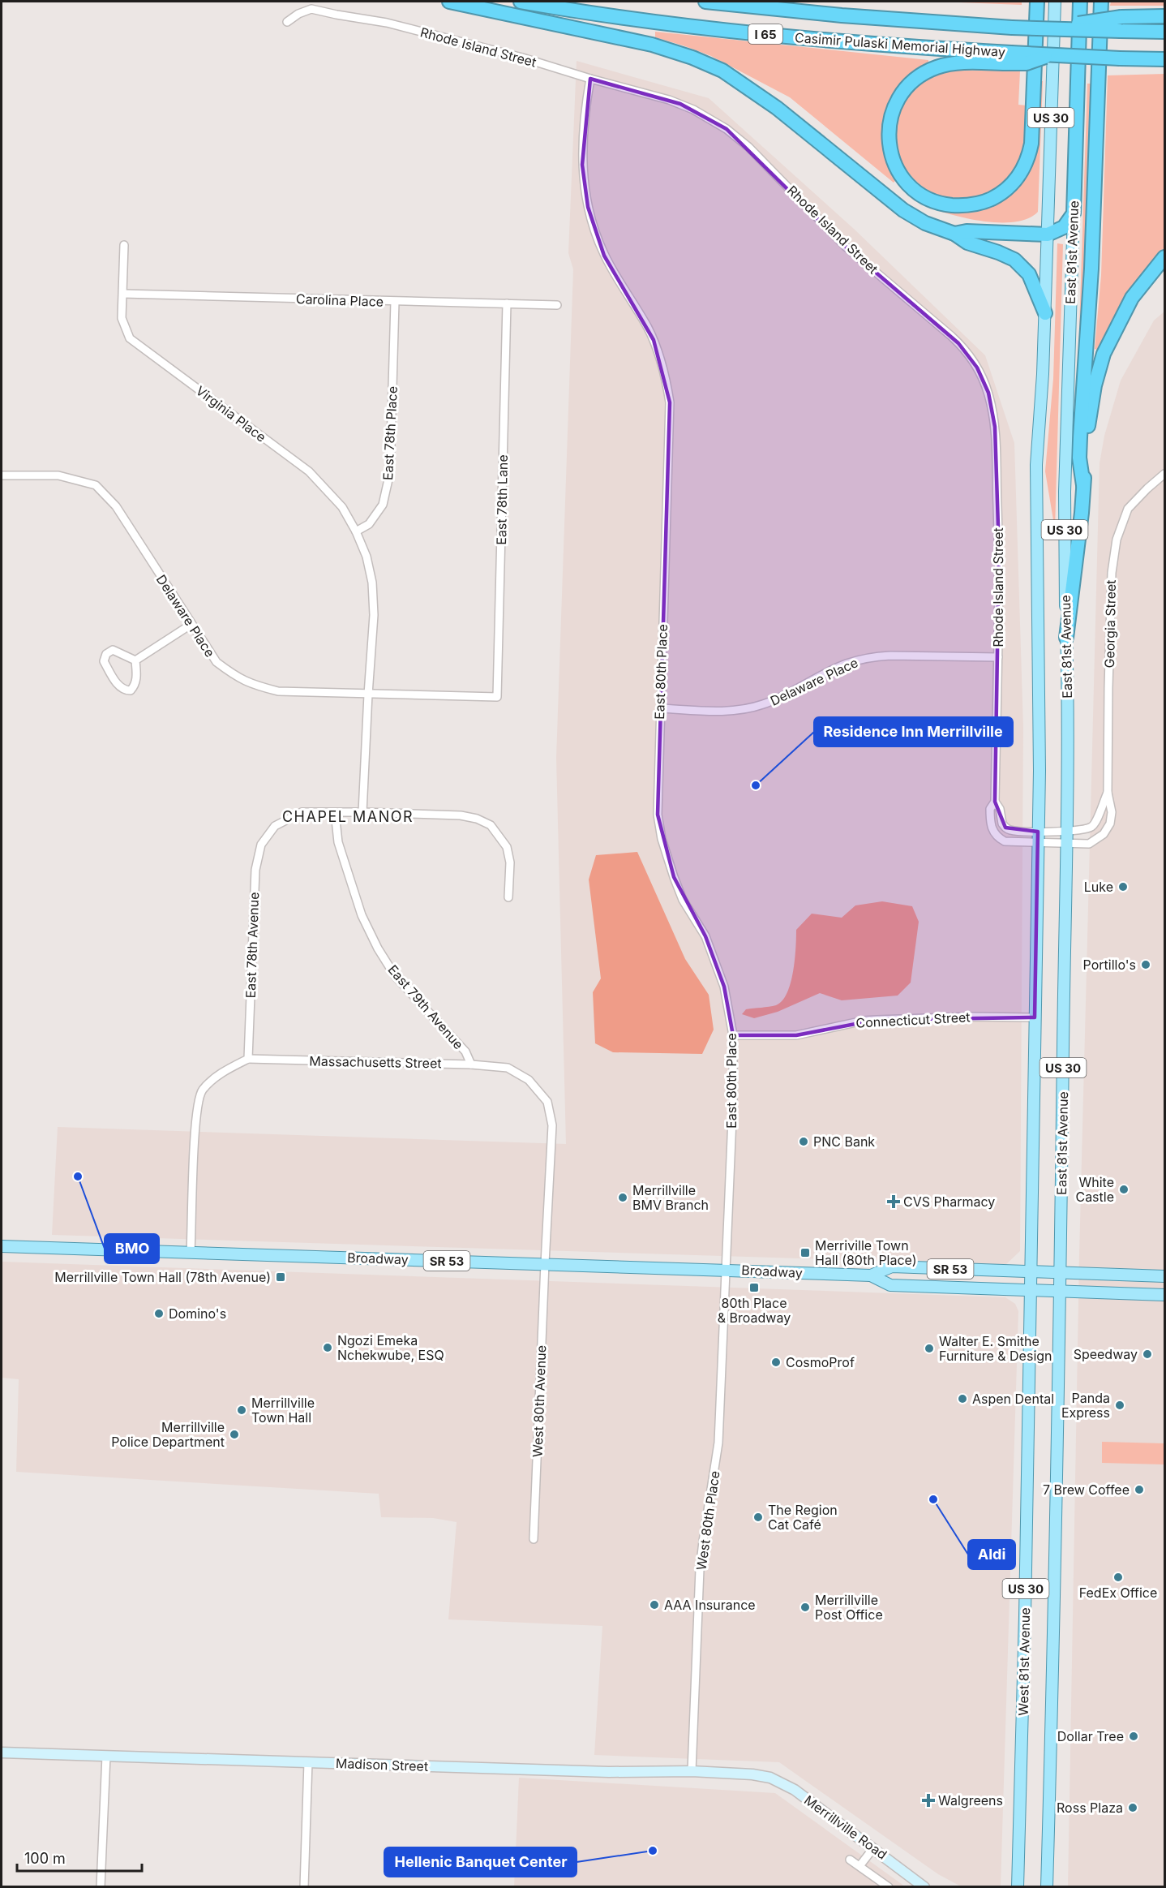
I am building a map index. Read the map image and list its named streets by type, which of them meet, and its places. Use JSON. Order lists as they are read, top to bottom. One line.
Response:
{"streets":{"highway":["I 65","Casimir Pulaski Memorial Highway","US 30","East 81st Avenue"],"main road":["Broadway","SR 53","West 81st Avenue"],"street":["Rhode Island Street","Carolina Place","Virginia Place","East 78th Place","East 78th Lane","Delaware Place","Georgia Street","East 80th Place","East 78th Avenue","East 79th Avenue","Connecticut Street","Massachusetts Street","West 80th Avenue","West 80th Place","Madison Street","Merrillville Road"]},"crossings":[["Rhode Island Street","East 81st Avenue"],["Rhode Island Street","Delaware Place"],["Rhode Island Street","Georgia Street"],["Rhode Island Street","East 80th Place"],["US 30","East 81st Avenue"],["US 30","Broadway"],["East 81st Avenue","Georgia Street"],["East 81st Avenue","Connecticut Street"],["East 81st Avenue","Broadway"],["East 81st Avenue","West 81st Avenue"],["Carolina Place","Virginia Place"],["Carolina Place","East 78th Place"],["Carolina Place","East 78th Lane"],["Virginia Place","East 78th Place"],["East 78th Lane","Delaware Place"],["Delaware Place","East 80th Place"],["East 80th Place","Connecticut Street"],["East 80th Place","Broadway"],["East 80th Place","West 80th Place"],["East 78th Avenue","East 79th Avenue"],["East 78th Avenue","Massachusetts Street"],["East 79th Avenue","Massachusetts Street"],["Massachusetts Street","Broadway"],["Massachusetts Street","West 80th Avenue"],["Broadway","West 80th Avenue"],["Broadway","West 80th Place"],["Broadway","West 81st Avenue"],["West 80th Place","Madison Street"],["Madison Street","Merrillville Road"]],"districts":["CHAPEL MANOR"],"places":{"other":["Residence Inn Merrillville","Luke","Portillo's","PNC Bank","BMO","White Castle","Merrillville BMV Branch","Domino's","Ngozi Emeka Nchekwube, ESQ","Walter E. Smithe Furniture & Design","Speedway","CosmoProf","Aspen Dental","Panda Express","Merrillville Town Hall","Merrillville Police Department","7 Brew Coffee","Aldi","The Region Cat Café","FedEx Office","AAA Insurance","Merrillville Post Office","Dollar Tree","Ross Plaza","Hellenic Banquet Center"],"health":["CVS Pharmacy","Walgreens"],"transit":["Merriville Town Hall (80th Place)","Merrillville Town Hall (78th Avenue)","80th Place & Broadway"]},"scale_bar":"100 m"}
